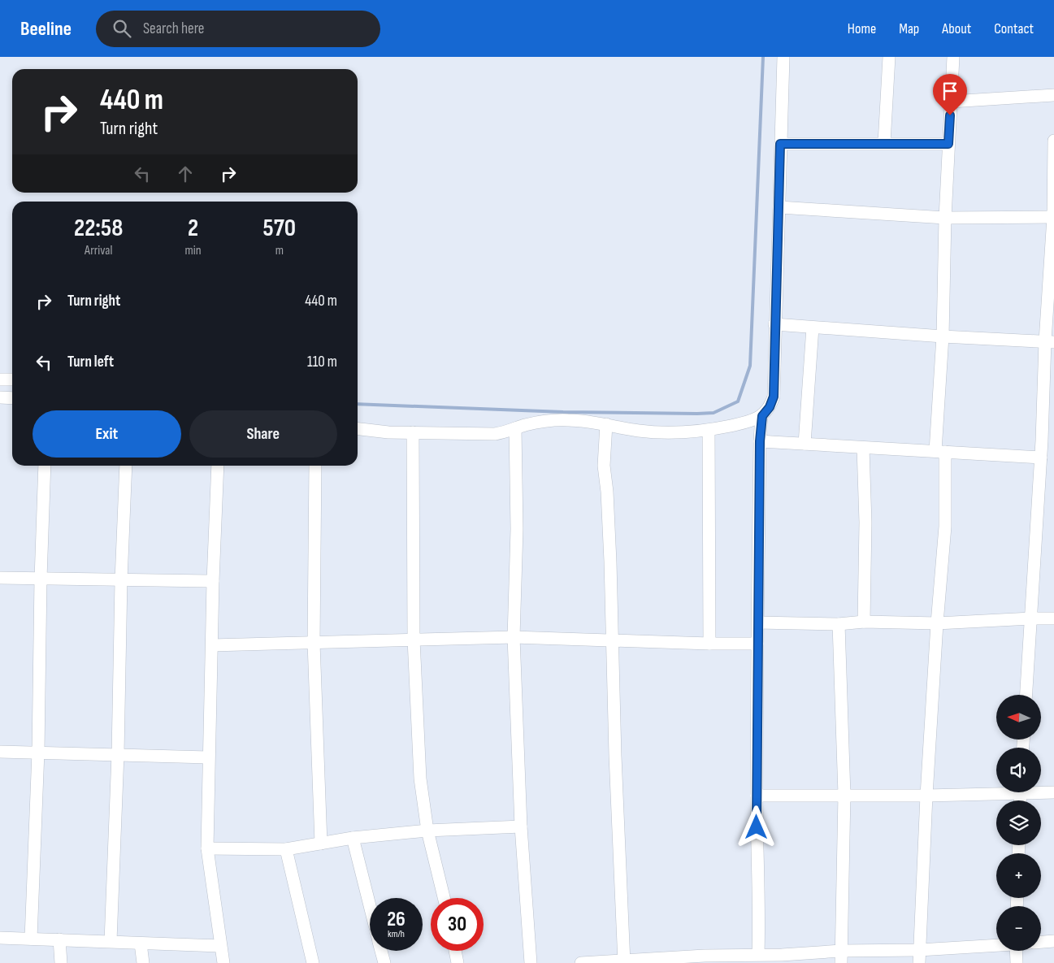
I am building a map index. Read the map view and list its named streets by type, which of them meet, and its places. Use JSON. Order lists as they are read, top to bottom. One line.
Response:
{"north":"left","page":{"header":"Beeline","search":"Search here","nav":["Home","Map","About","Contact"],"turn":["440 m","Turn right"],"eta":["22:58","Arrival","2","min","570","m"],"list":[{"name":"Turn right","value":"440 m"},{"name":"Turn left","value":"110 m"}],"buttons":["Exit","Share"],"map_buttons":["+","−"],"speed":"26 km/h","limit":"30"}}
